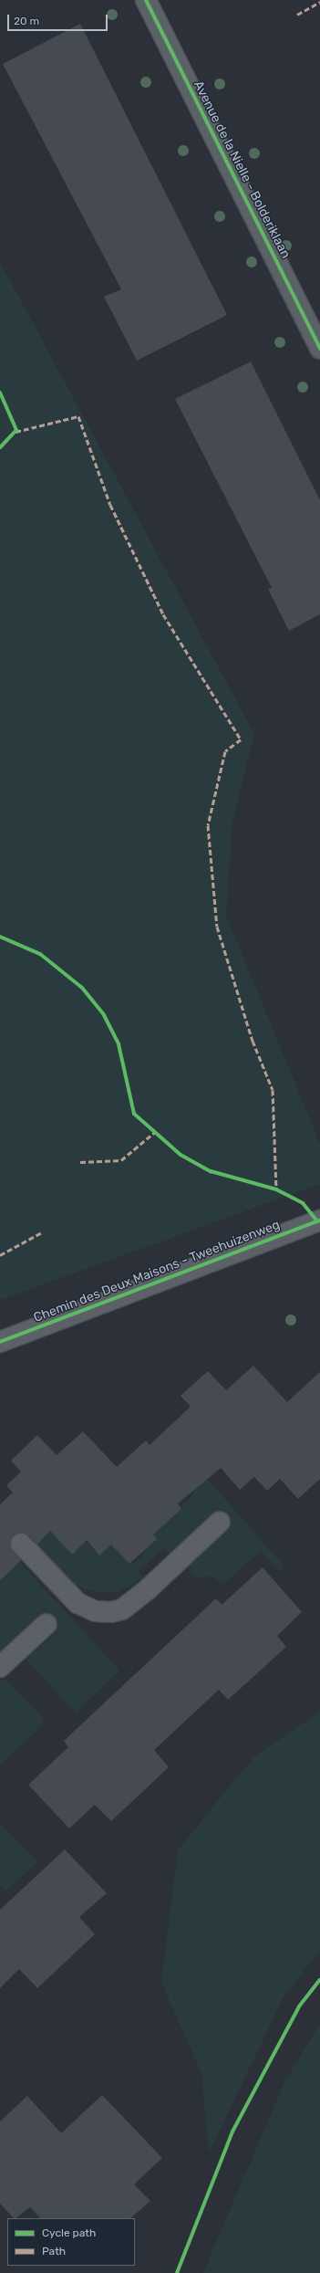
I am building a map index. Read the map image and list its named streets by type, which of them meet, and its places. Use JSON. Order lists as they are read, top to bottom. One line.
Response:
{"streets":{"street":["Avenue de la Nielle - Bolderiklaan","Chemin des Deux Maisons - Tweehuizenweg"]},"legend":["Cycle path","Path"],"scale_bar":"20 m"}
